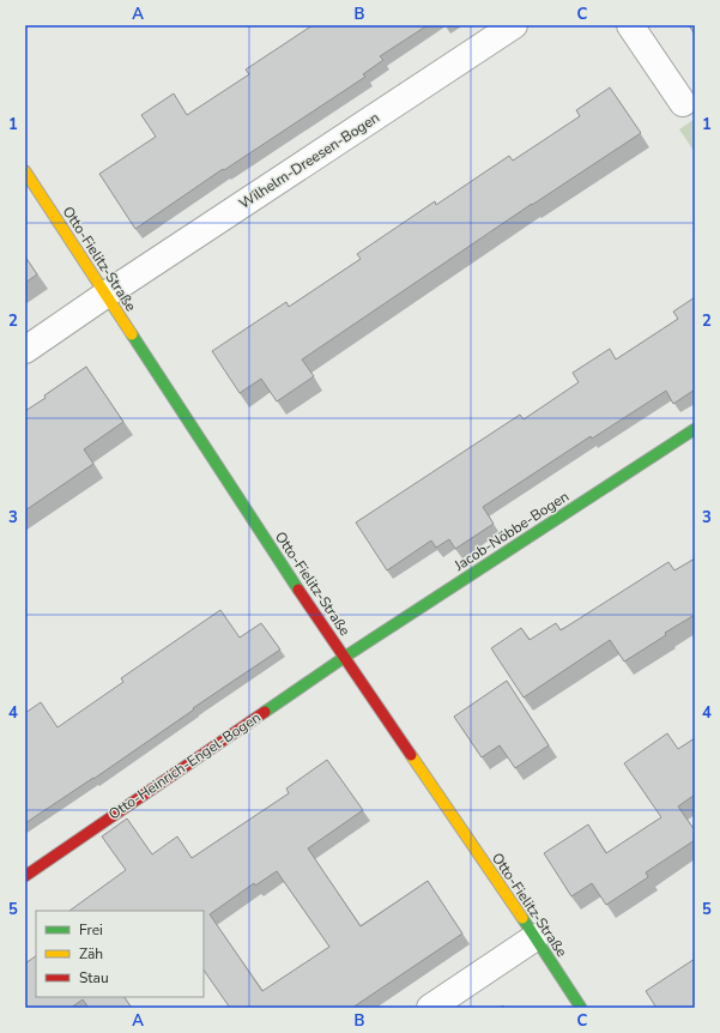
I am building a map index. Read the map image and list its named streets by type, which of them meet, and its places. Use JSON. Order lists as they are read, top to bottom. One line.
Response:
{"streets":{"street":["Wilhelm-Dreesen-Bogen","Otto-Fielitz-Straße","Jacob-Nöbbe-Bogen","Otto-Heinrich-Engel-Bogen"]},"crossings":[["Wilhelm-Dreesen-Bogen","Otto-Fielitz-Straße"],["Otto-Fielitz-Straße","Jacob-Nöbbe-Bogen"],["Otto-Fielitz-Straße","Otto-Heinrich-Engel-Bogen"],["Jacob-Nöbbe-Bogen","Otto-Heinrich-Engel-Bogen"]],"legend":["Frei","Zäh","Stau"],"grid":{"columns":["A","B","C"],"rows":["1","2","3","4","5"]}}
